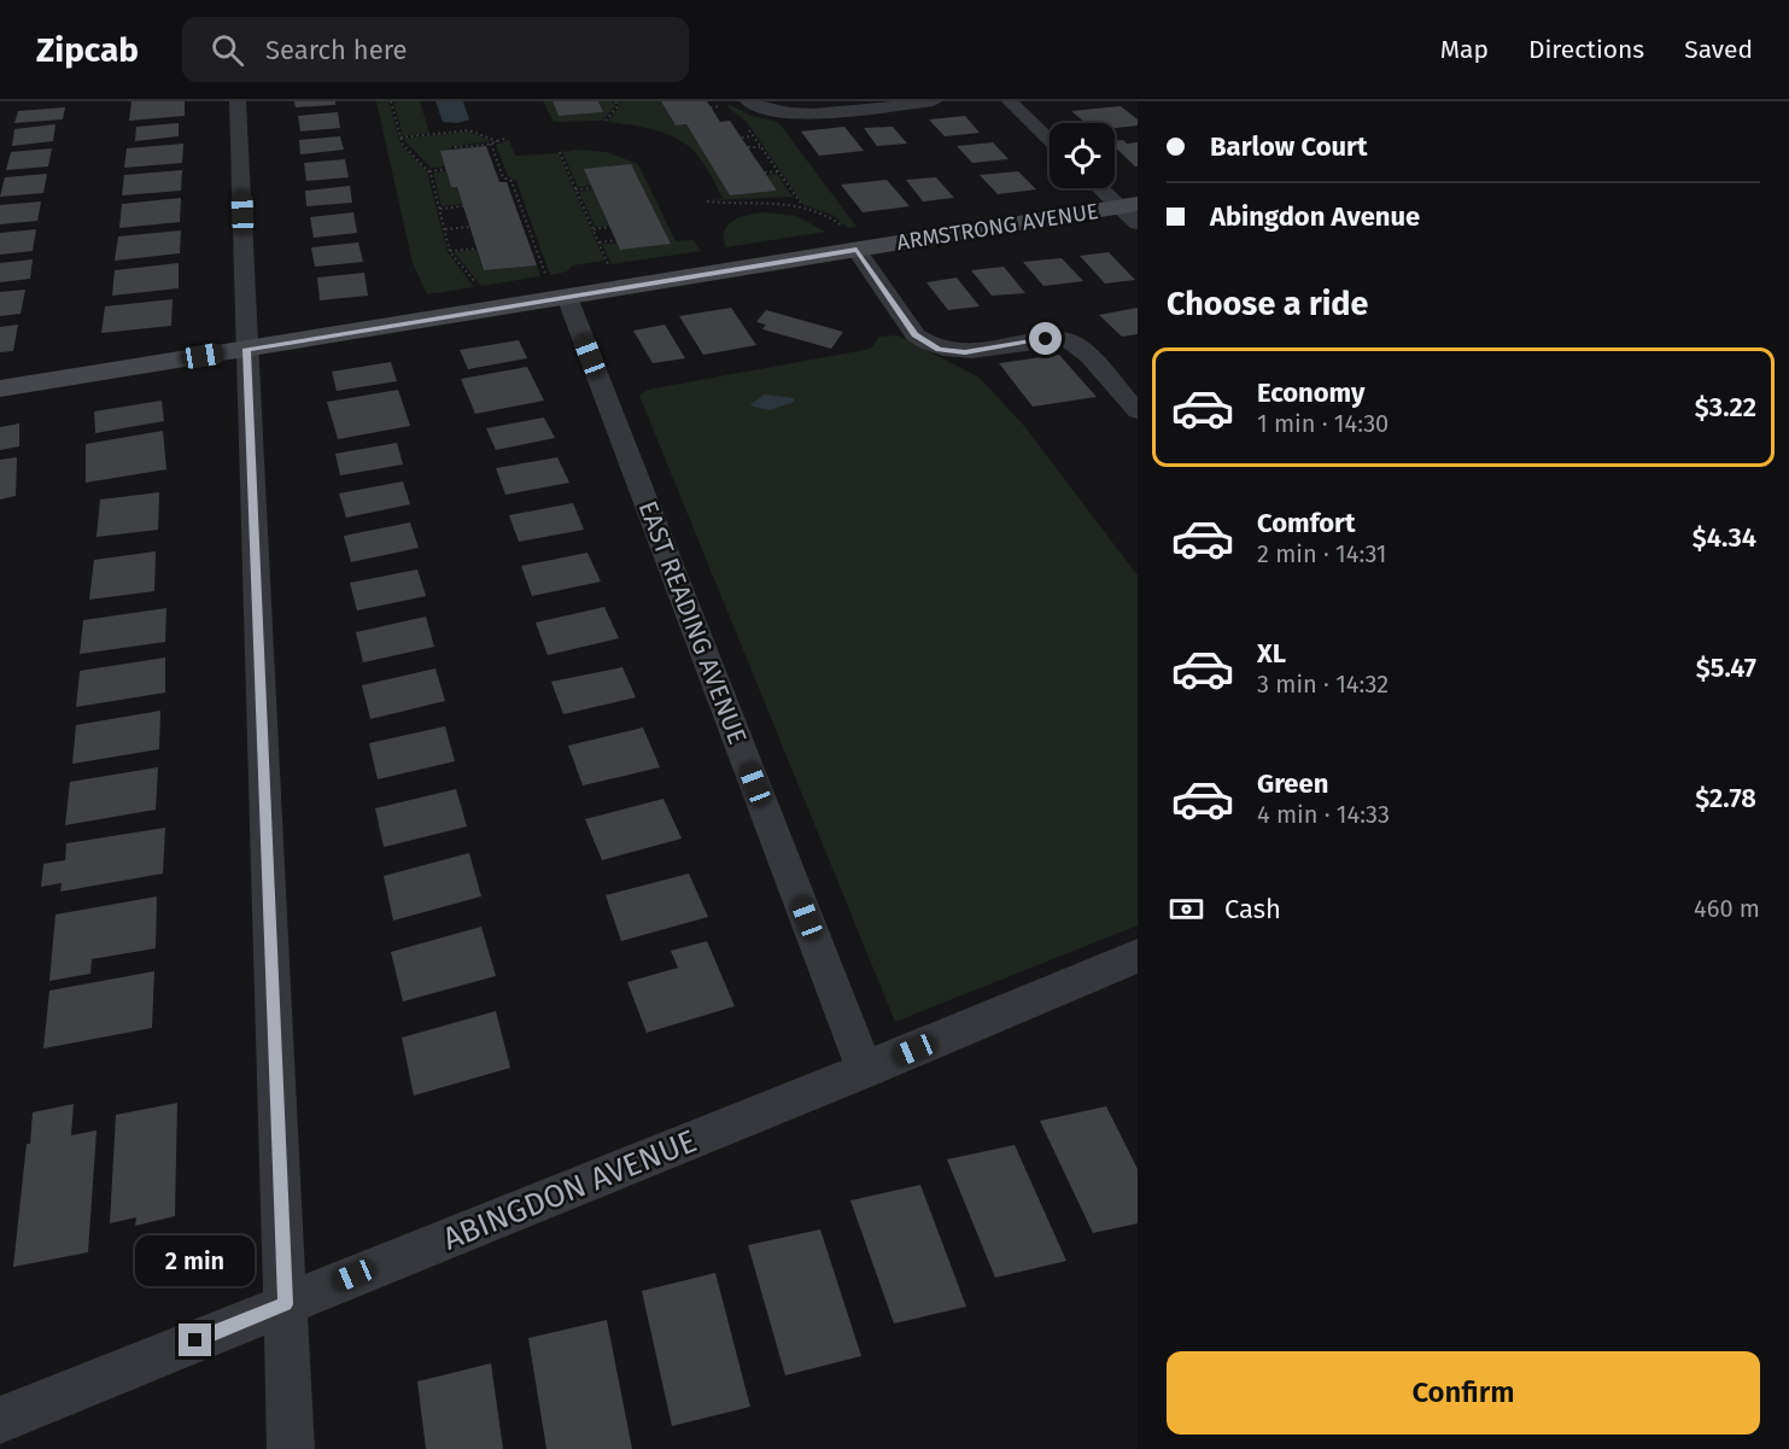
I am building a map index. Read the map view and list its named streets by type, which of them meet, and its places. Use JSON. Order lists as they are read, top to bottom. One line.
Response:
{"streets":{"street":["ARMSTRONG AVENUE","EAST READING AVENUE","ABINGDON AVENUE"]},"crossings":[["ARMSTRONG AVENUE","EAST READING AVENUE"],["EAST READING AVENUE","ABINGDON AVENUE"]],"page":{"header":"Zipcab","search":"Search here","nav":["Map","Directions","Saved"],"banner":["Barlow Court","Abingdon Avenue"],"heading":"Choose a ride","list":[{"name":"Economy","note":"1 min · 14:30","value":"$3.22"},{"name":"Comfort","note":"2 min · 14:31","value":"$4.34"},{"name":"XL","note":"3 min · 14:32","value":"$5.47"},{"name":"Green","note":"4 min · 14:33","value":"$2.78"}],"pay":["Cash","460 m"],"bubble":"2 min","buttons":"Confirm"}}
